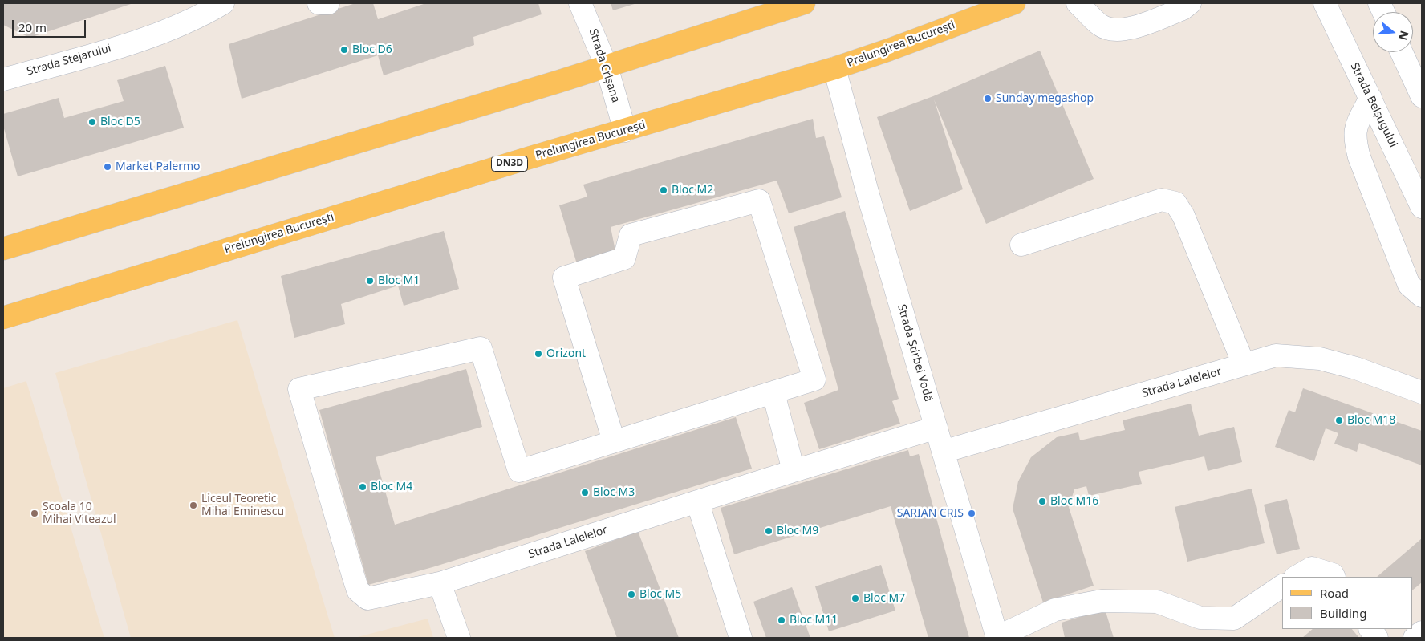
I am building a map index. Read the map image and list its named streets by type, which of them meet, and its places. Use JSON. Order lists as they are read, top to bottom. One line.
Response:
{"streets":{"main road":["Prelungirea București","DN3D"],"street":["Strada Stejarului","Strada Crișana","Strada Belșugului","Strada Știrbei Vodă","Strada Lalelelor"]},"crossings":[["Prelungirea București","Strada Crișana"],["Prelungirea București","Strada Știrbei Vodă"],["Strada Știrbei Vodă","Strada Lalelelor"]],"places":["Bloc D6","Sunday megashop","Bloc D5","Market Palermo","Bloc M2","Bloc M1","Orizont","Bloc M18","Bloc M4","Bloc M3","Bloc M16","Liceul Teoretic Mihai Eminescu","Școala 10 Mihai Viteazul","SARIAN CRIS","Bloc M9","Bloc M5","Bloc M7","Bloc M11"],"legend":["Road","Building"],"scale_bar":"20 m","north":"right"}
